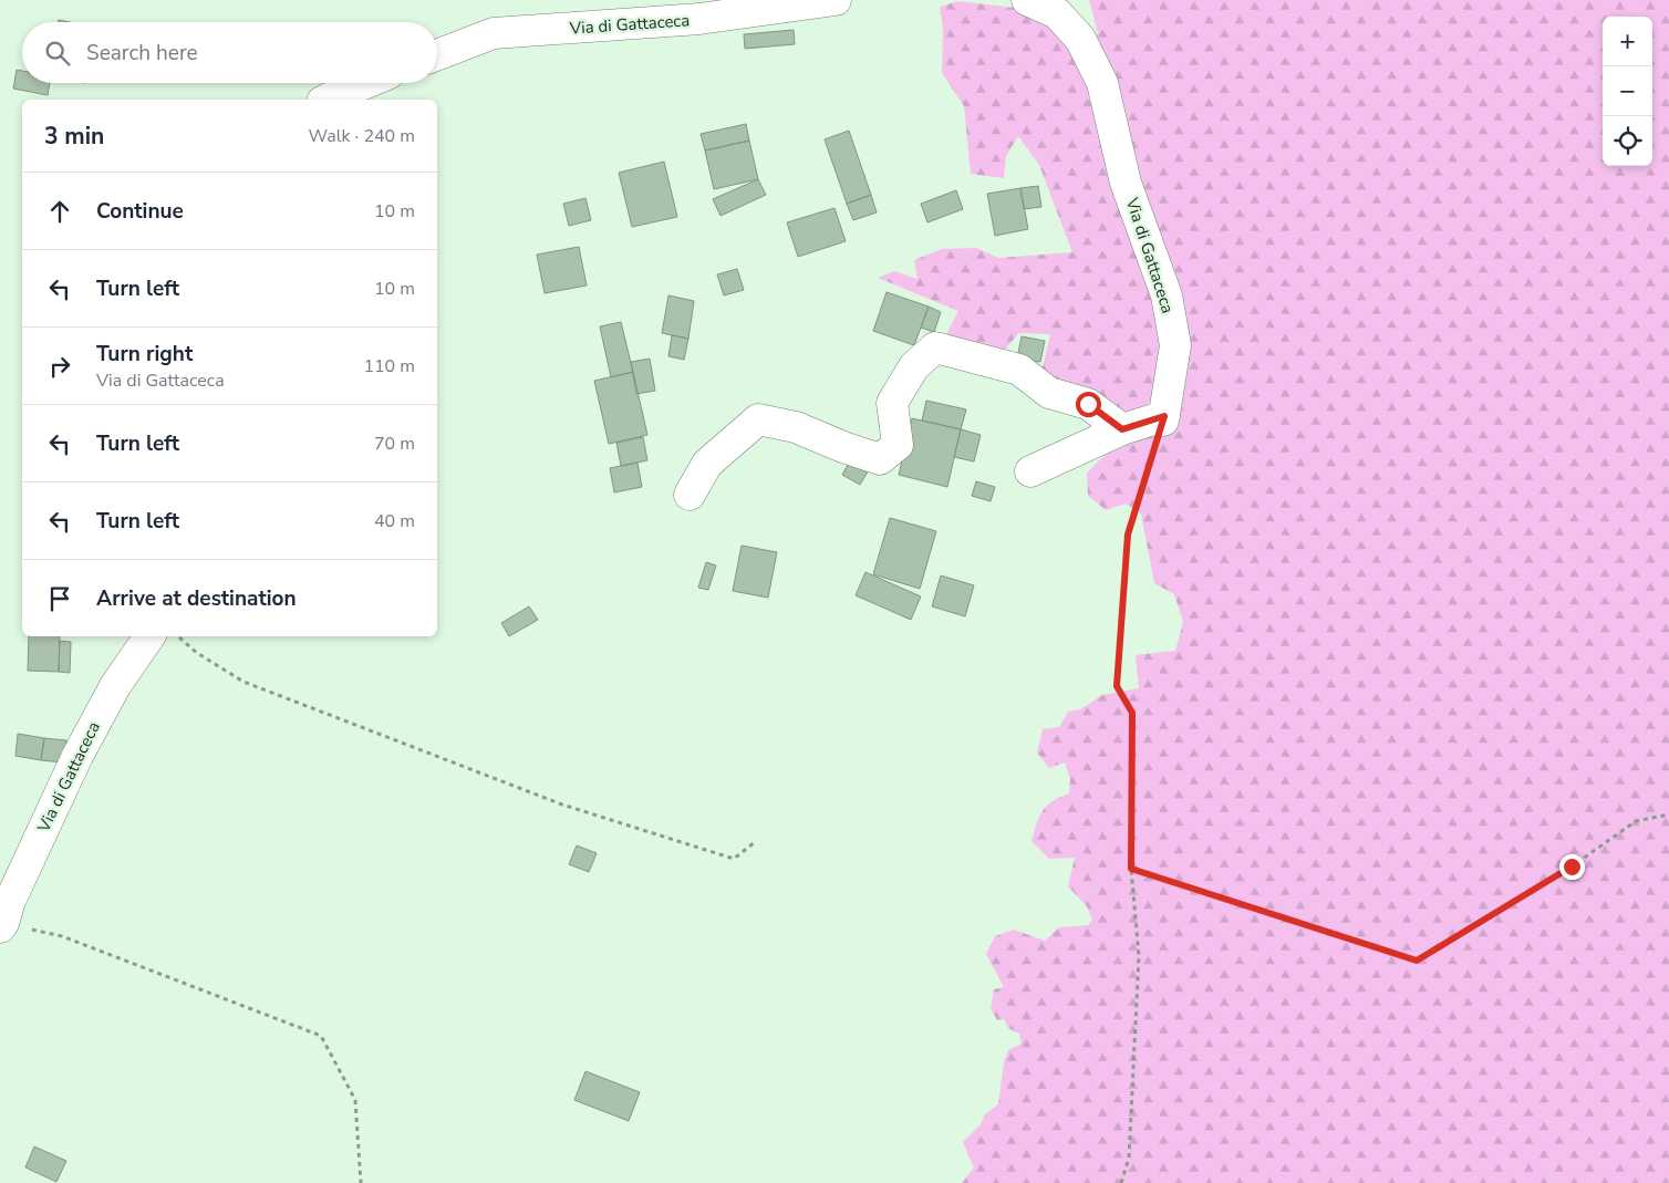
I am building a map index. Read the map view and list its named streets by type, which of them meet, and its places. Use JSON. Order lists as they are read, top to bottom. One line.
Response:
{"streets":{"street":["Via di Gattaceca"]},"page":{"map_buttons":["+","−"],"search":"Search here","heading":["3 min","Walk · 240 m"],"list":[["Continue","10 m"],["Turn left","10 m"],["Turn right","Via di Gattaceca","110 m"],["Turn left","70 m"],["Turn left","40 m"],"Arrive at destination"]}}
